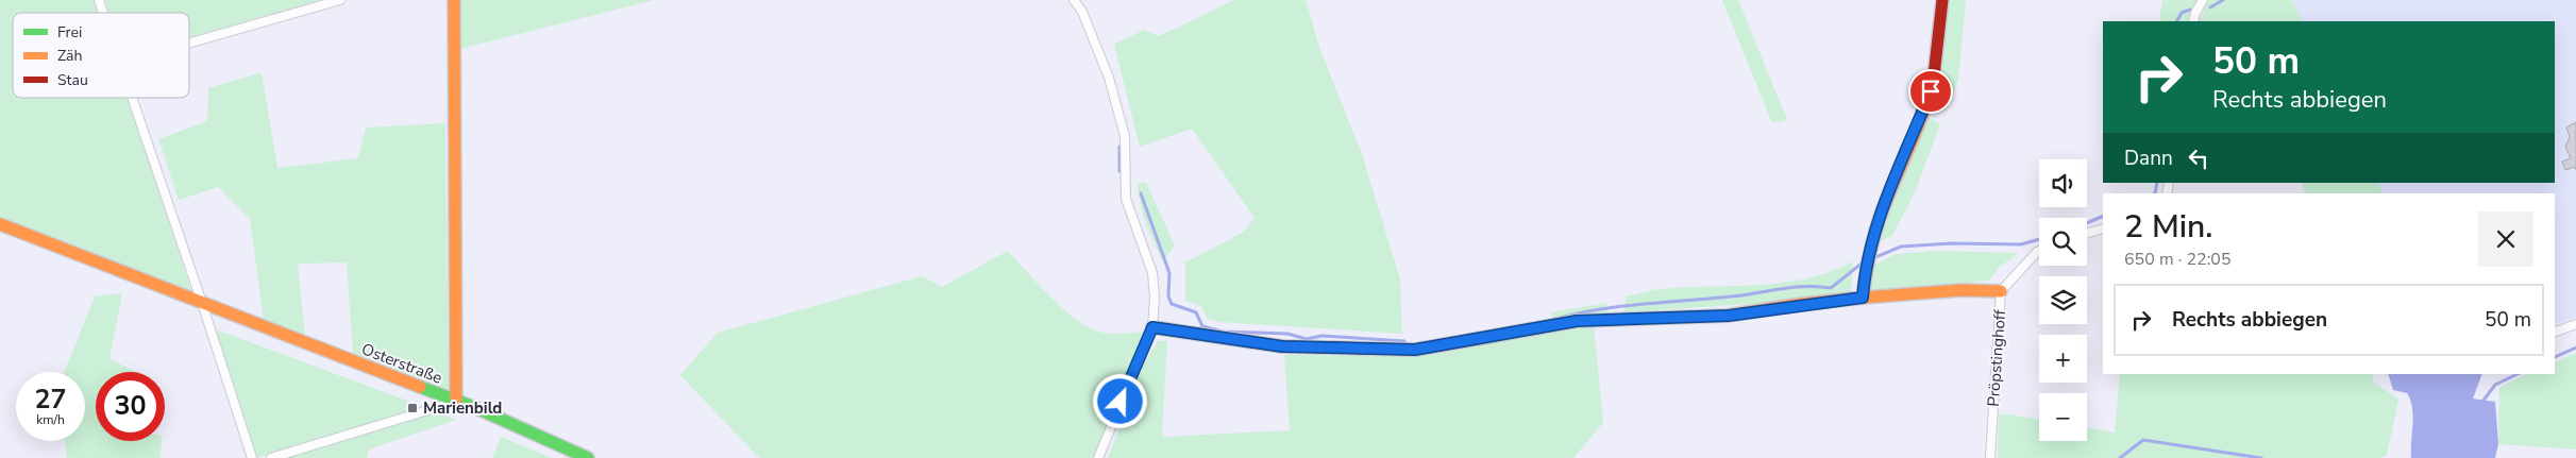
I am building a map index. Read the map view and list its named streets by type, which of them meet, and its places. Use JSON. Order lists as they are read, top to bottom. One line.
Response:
{"streets":{"street":["Pröpstinghoff","Osterstraße"]},"places":{"transit":["Marienbild"]},"legend":["Frei","Zäh","Stau"],"page":{"turn":["50 m","Rechts abbiegen"],"then":"Dann","map_buttons":["+","−"],"heading":["2 Min.","650 m · 22:05"],"list":[{"name":"Rechts abbiegen","value":"50 m"}],"speed":"27 km/h","limit":"30"}}
